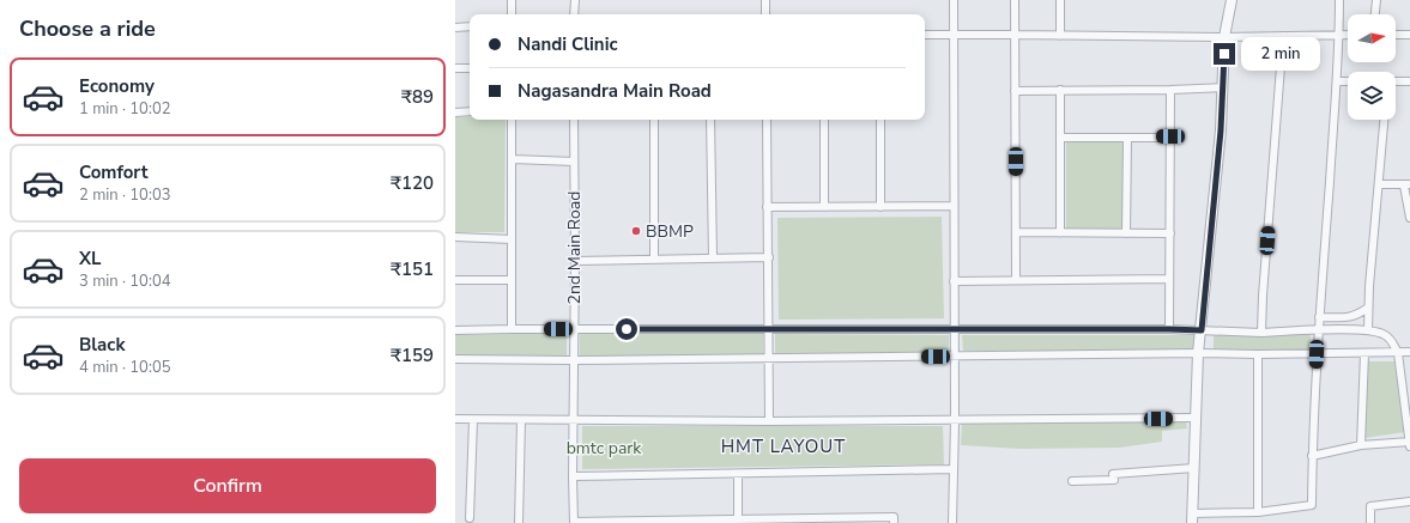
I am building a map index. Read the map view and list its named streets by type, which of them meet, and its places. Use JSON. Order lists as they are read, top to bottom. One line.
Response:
{"streets":{"street":["2nd Main Road"]},"districts":["HMT LAYOUT"],"parks":["bmtc park"],"places":["BBMP"],"north":"right","page":{"heading":"Choose a ride","banner":["Nandi Clinic","Nagasandra Main Road"],"bubble":"2 min","list":[{"name":"Economy","note":"1 min · 10:02","value":"₹89"},{"name":"Comfort","note":"2 min · 10:03","value":"₹120"},{"name":"XL","note":"3 min · 10:04","value":"₹151"},{"name":"Black","note":"4 min · 10:05","value":"₹159"}],"buttons":"Confirm"}}
